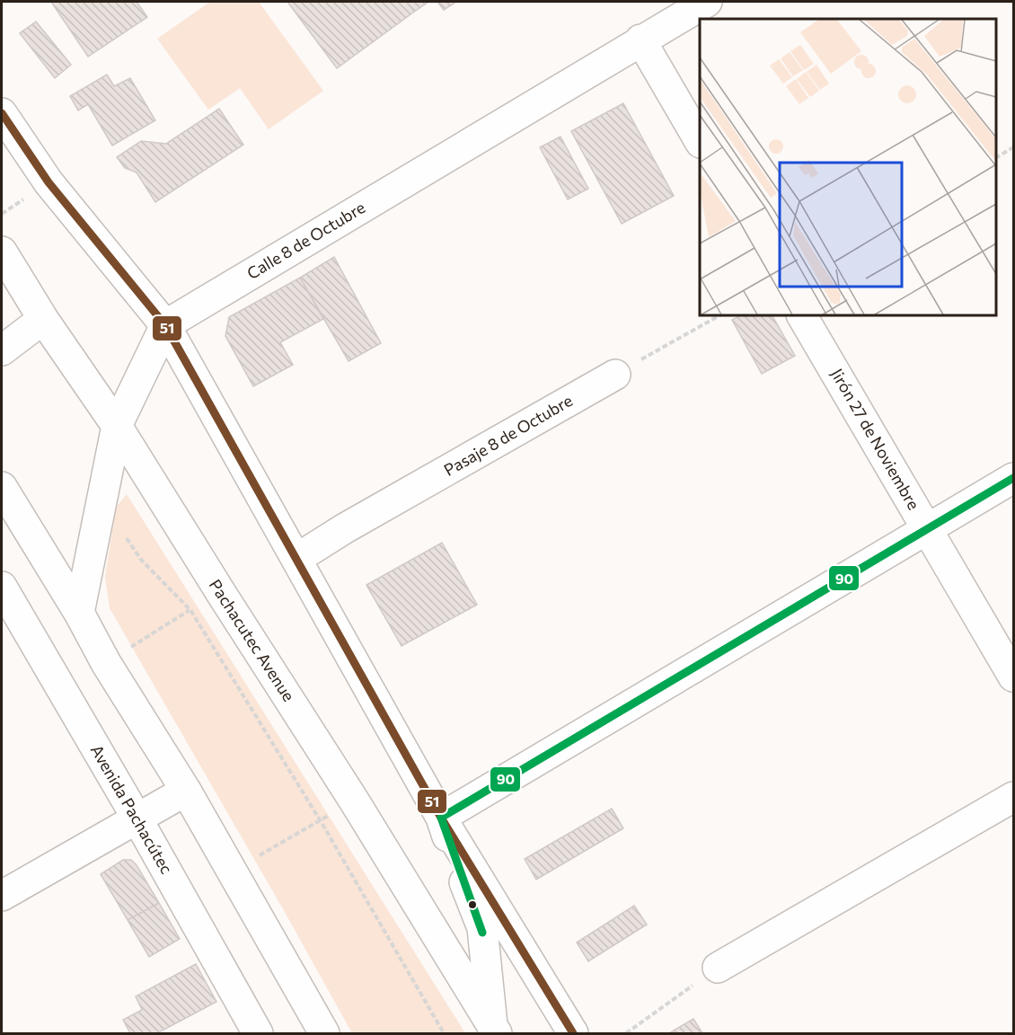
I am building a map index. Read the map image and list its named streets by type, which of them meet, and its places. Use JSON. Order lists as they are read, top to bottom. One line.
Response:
{"streets":{"street":["Calle 8 de Octubre","Pasaje 8 de Octubre","Jirón 27 de Noviembre","Pachacutec Avenue","Avenida Pachacútec"]},"lines":["transit line 51","transit line 90"]}
